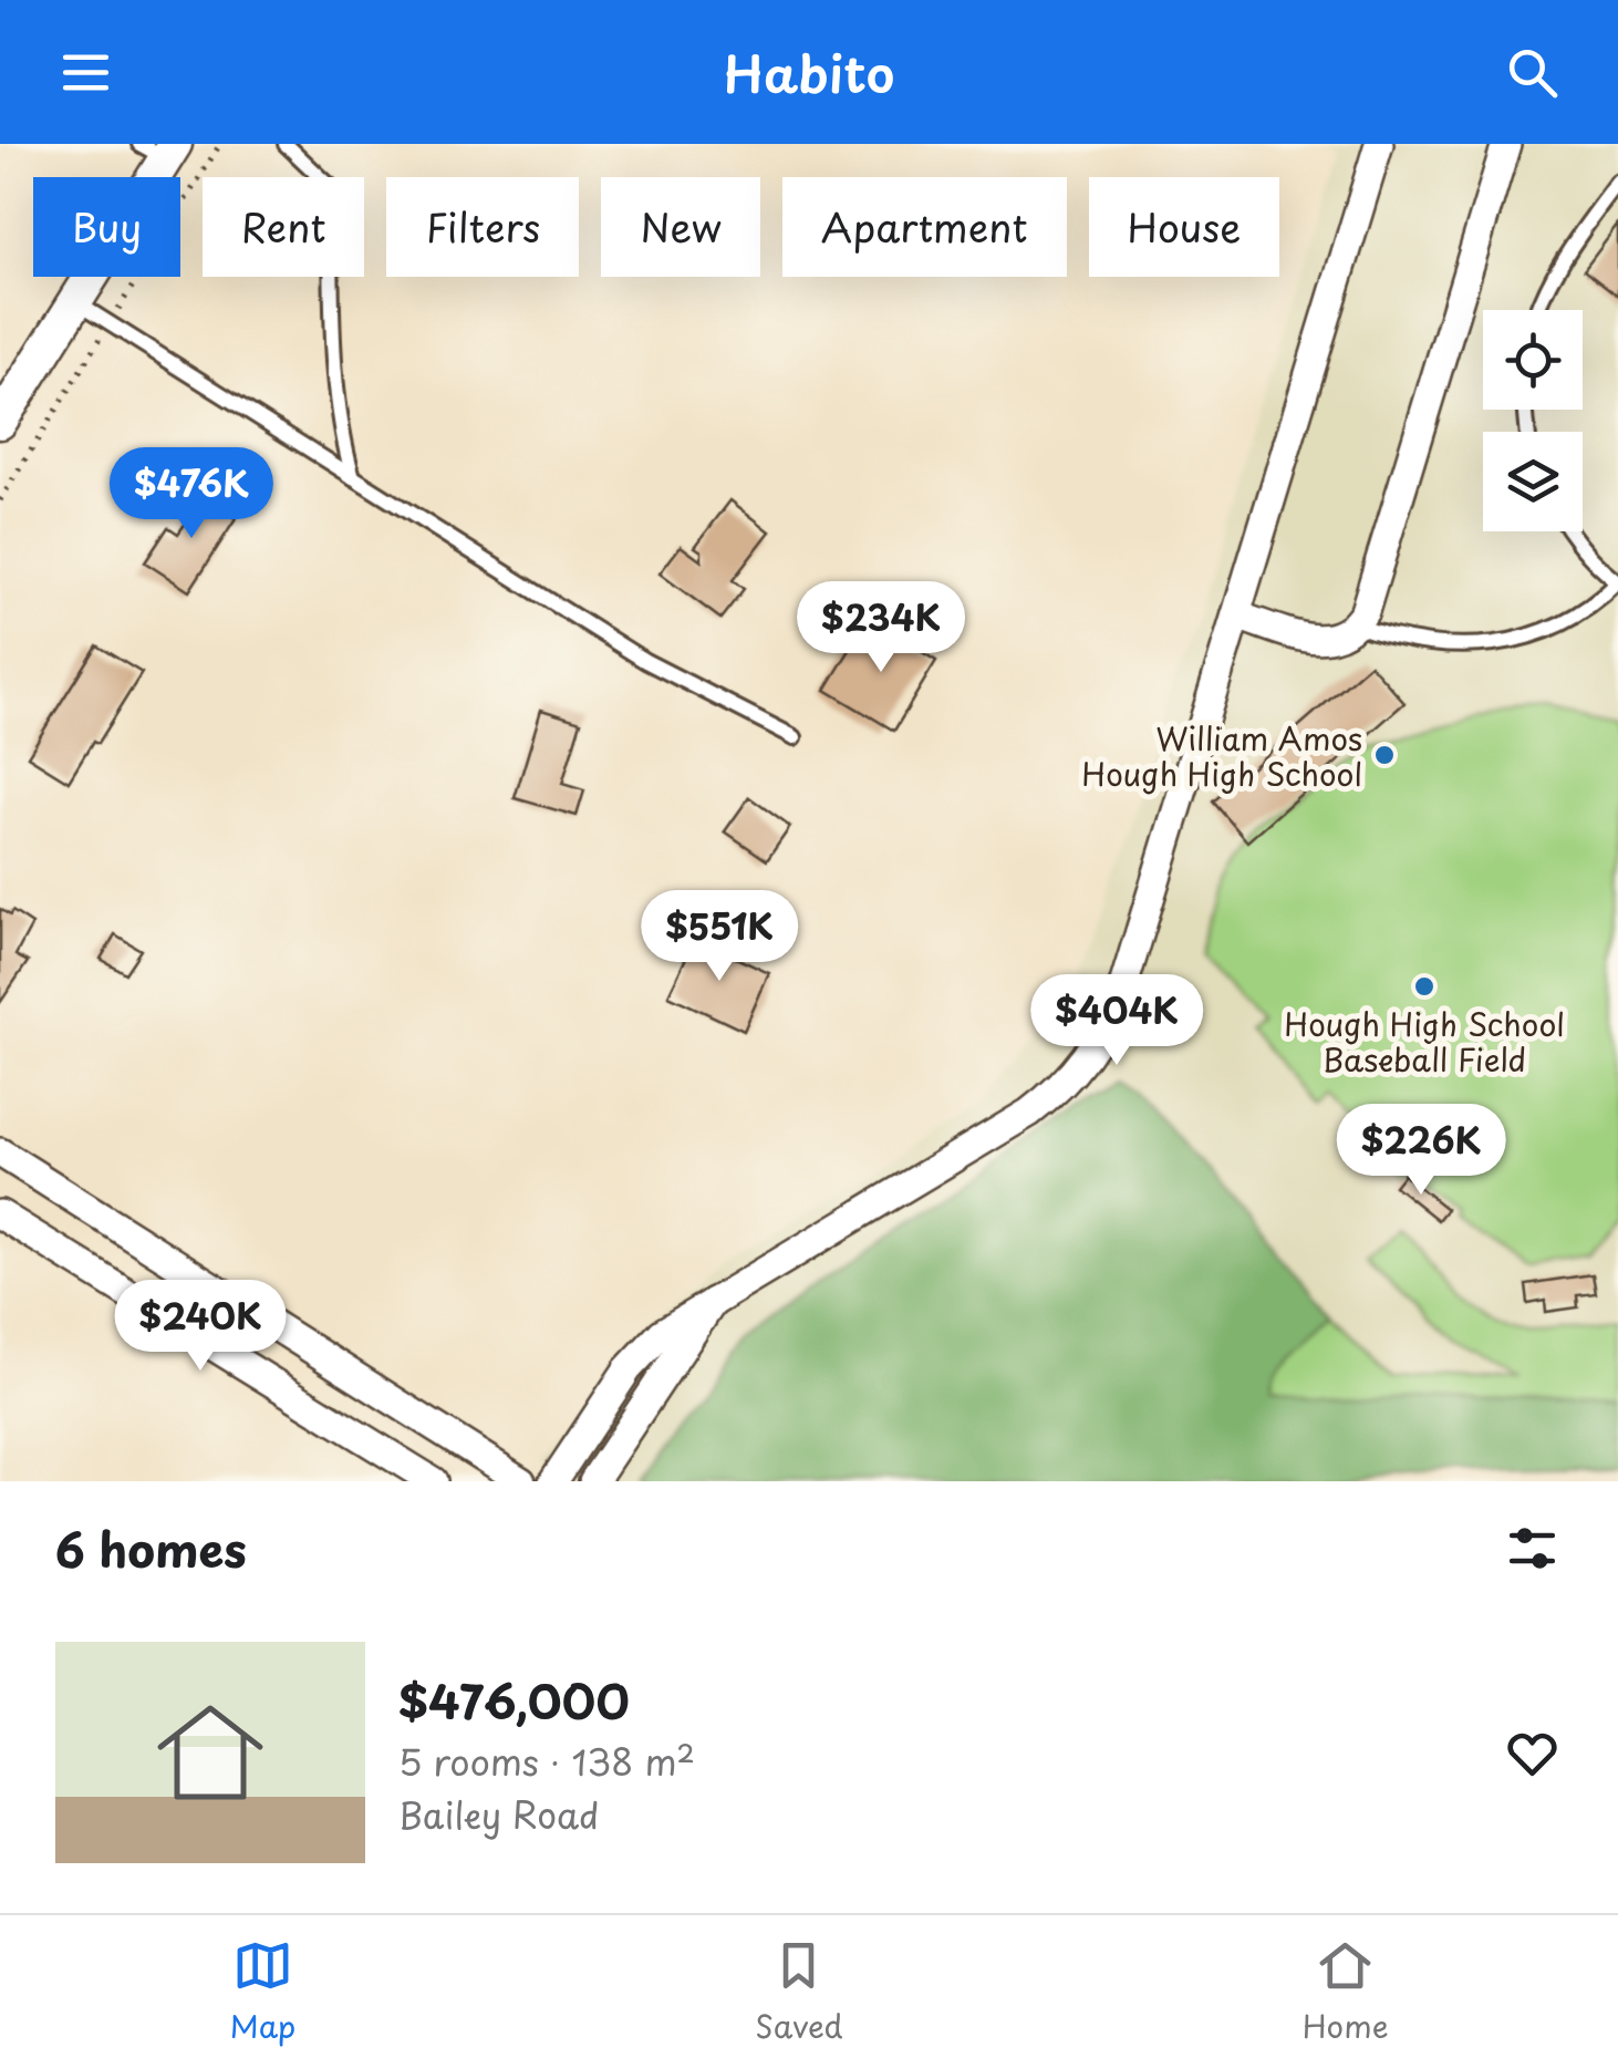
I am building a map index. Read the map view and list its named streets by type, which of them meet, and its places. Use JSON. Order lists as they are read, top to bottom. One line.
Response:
{"places":["William Amos Hough High School","Hough High School Baseball Field"],"page":{"header":"Habito","chip":["Buy","Rent","Filters","New","Apartment","House"],"price":["$476K","$234K","$551K","$404K","$226K","$240K"],"heading":"6 homes","list":[{"name":"$476,000","note":"5 rooms · 138 m² · Bailey Road"}],"tabs":["Map","Saved","Home"]}}
